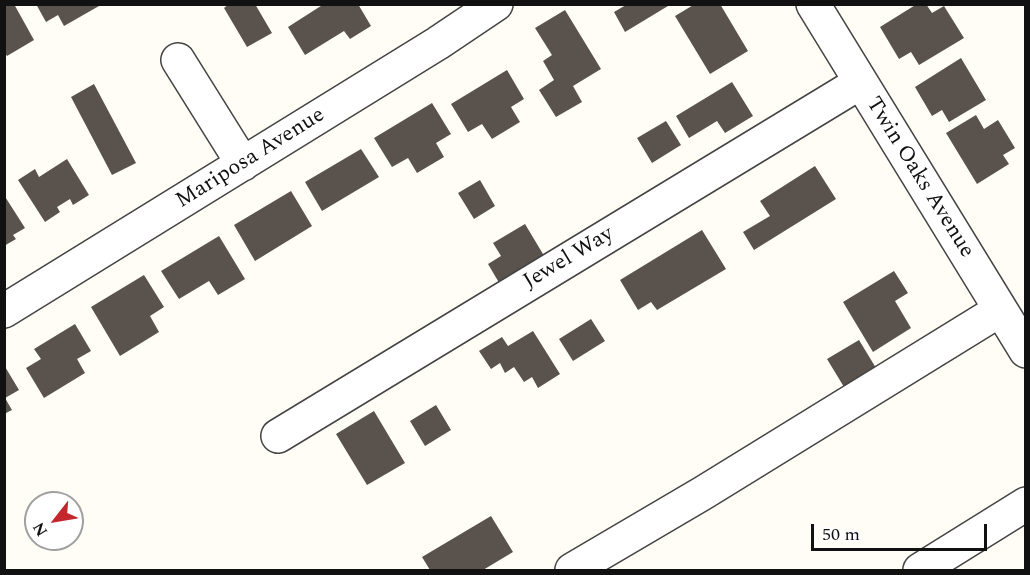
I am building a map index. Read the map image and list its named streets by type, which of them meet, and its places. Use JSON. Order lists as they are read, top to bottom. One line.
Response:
{"streets":{"street":["Mariposa Avenue","Twin Oaks Avenue","Jewel Way"]},"crossings":[["Twin Oaks Avenue","Jewel Way"]],"scale_bar":"50 m","north":"bottom left"}
